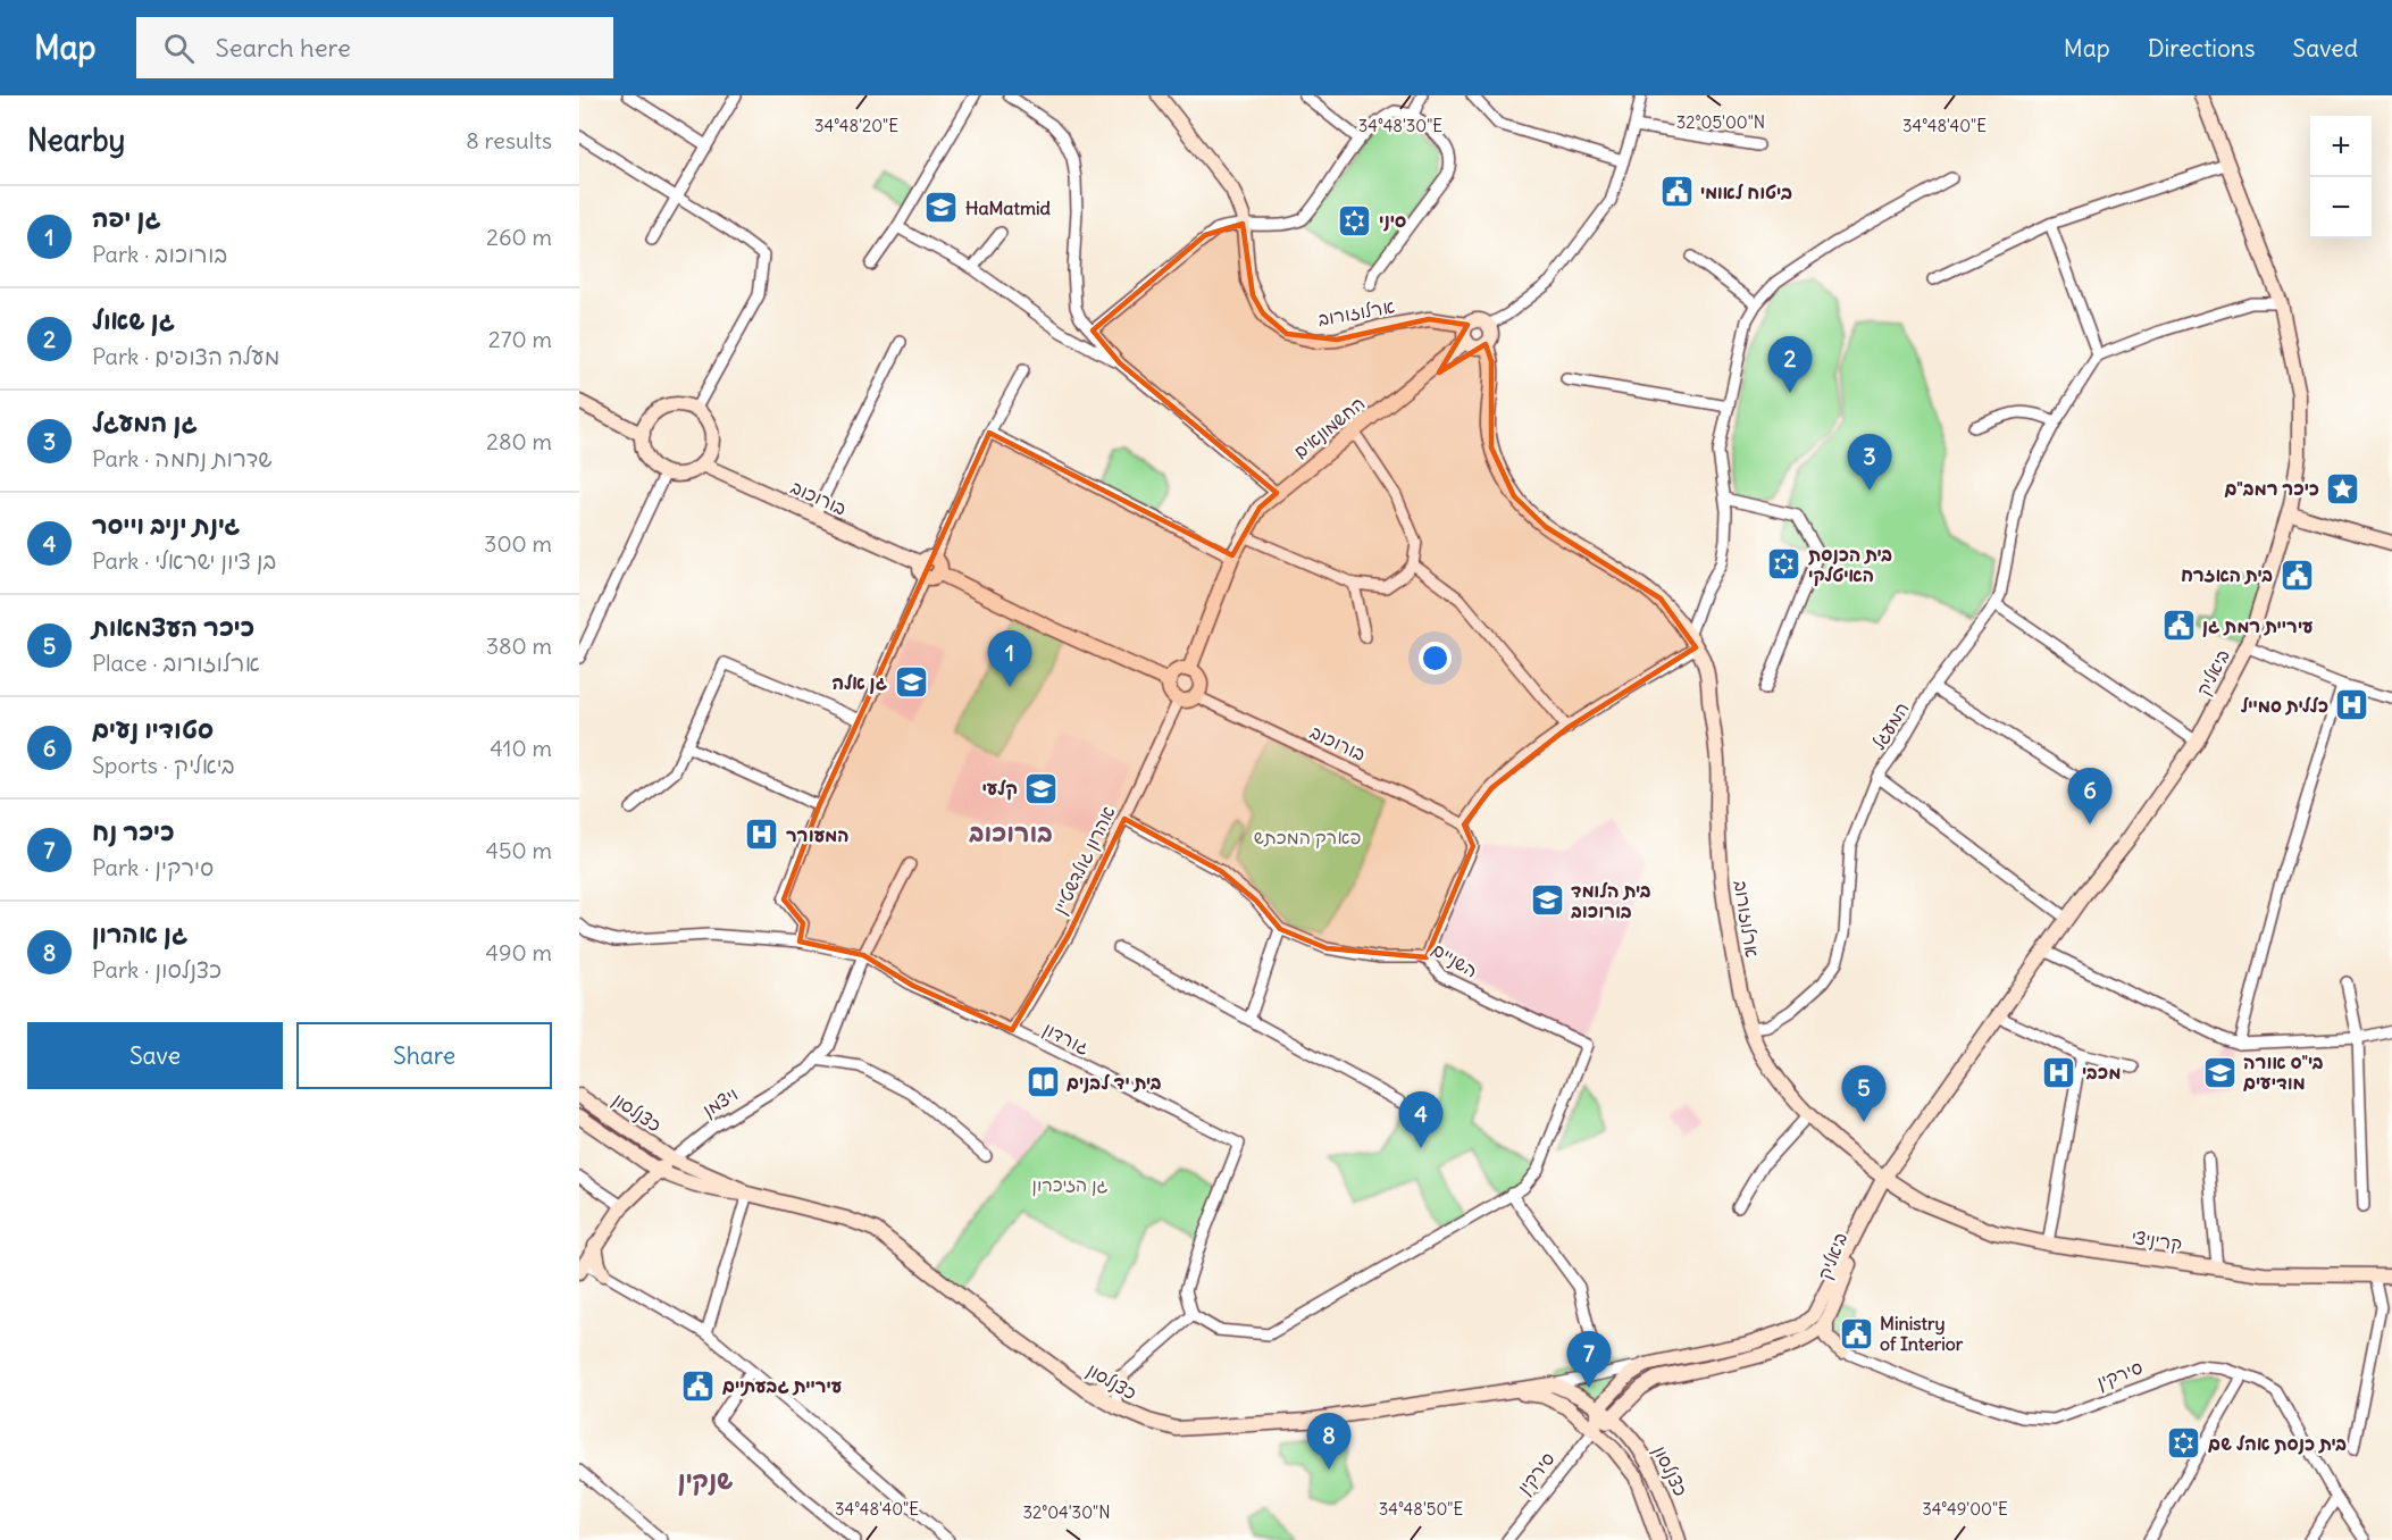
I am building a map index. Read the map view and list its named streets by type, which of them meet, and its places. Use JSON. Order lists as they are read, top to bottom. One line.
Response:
{"streets":{"street":["ארלוזורוב","החשמונאים","בורוכוב","ביאליק","המעגל","אהרון גולדשטיין","השניים","גורדון","ויצמן","כצנלסון","קריניצי","סירקין"]},"crossings":[["ארלוזורוב","החשמונאים"],["ארלוזורוב","ביאליק"],["ארלוזורוב","המעגל"],["ארלוזורוב","קריניצי"],["בורוכוב","אהרון גולדשטיין"],["ביאליק","קריניצי"],["ביאליק","סירקין"],["אהרון גולדשטיין","השניים"],["אהרון גולדשטיין","גורדון"],["גורדון","ויצמן"],["ויצמן","כצנלסון"],["כצנלסון","סירקין"]],"districts":["בורוכוב","שנקין"],"parks":["פארק המכתש","גן הזיכרון"],"places":{"public building":["ביטוח לאומי","בית האזרח","עיריית רמת גן","Ministry of Interior","עיריית גבעתיים"],"school or university":["HaMatmid","גן אלה","קלעי","בית הלומד בורוכוב","בי\"ס אורה מודיעים"],"synagogue":["סיני","בית הכנסת האיטלקי","בית כנסת אהל שם"],"place":["כיכר רמב\"ם"],"hospital":["כללית סמייל","המעורר","מכבי"],"library":["בית יד לבנים"]},"page":{"header":"Map","search":"Search here","nav":["Map","Directions","Saved"],"heading":["Nearby","8 results"],"map_buttons":["+","−"],"list":[{"mark":"1","name":"גן יפה","note":"Park · בורוכוב","value":"260 m"},{"mark":"2","name":"גן שאול","note":"Park · מעלה הצופים","value":"270 m"},{"mark":"3","name":"גן המעגל","note":"Park · שדרות נחמה","value":"280 m"},{"mark":"4","name":"גינת יניב וייסר","note":"Park · בן ציון ישראלי","value":"300 m"},{"mark":"5","name":"כיכר העצמאות","note":"Place · ארלוזורוב","value":"380 m"},{"mark":"6","name":"סטודיו נעים","note":"Sports · ביאליק","value":"410 m"},{"mark":"7","name":"כיכר נח","note":"Park · סירקין","value":"450 m"},{"mark":"8","name":"גן אהרון","note":"Park · כצנלסון","value":"490 m"}],"pins":["2","3","1","6","5","4","7","8"],"buttons":["Save","Share"]},"coordinates":["32°05'00\"N","34°48'20\"E","34°48'30\"E","34°48'40\"E","34°48'50\"E","34°49'00\"E","32°04'30\"N"]}
